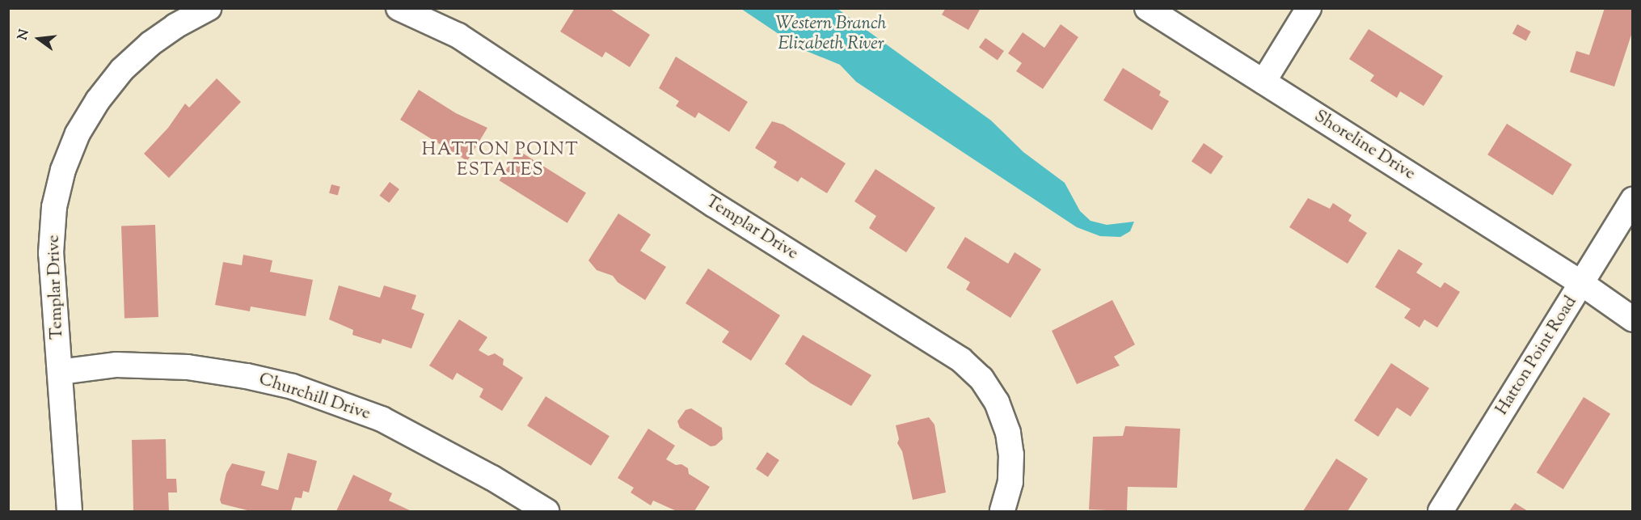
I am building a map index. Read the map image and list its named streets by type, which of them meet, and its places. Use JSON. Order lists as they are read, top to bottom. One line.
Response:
{"streets":{"street":["Shoreline Drive","Templar Drive","Hatton Point Road","Churchill Drive"]},"crossings":[["Shoreline Drive","Hatton Point Road"],["Templar Drive","Churchill Drive"]],"districts":["HATTON POINT ESTATES"],"water":["Western Branch Elizabeth River"],"north":"left"}
